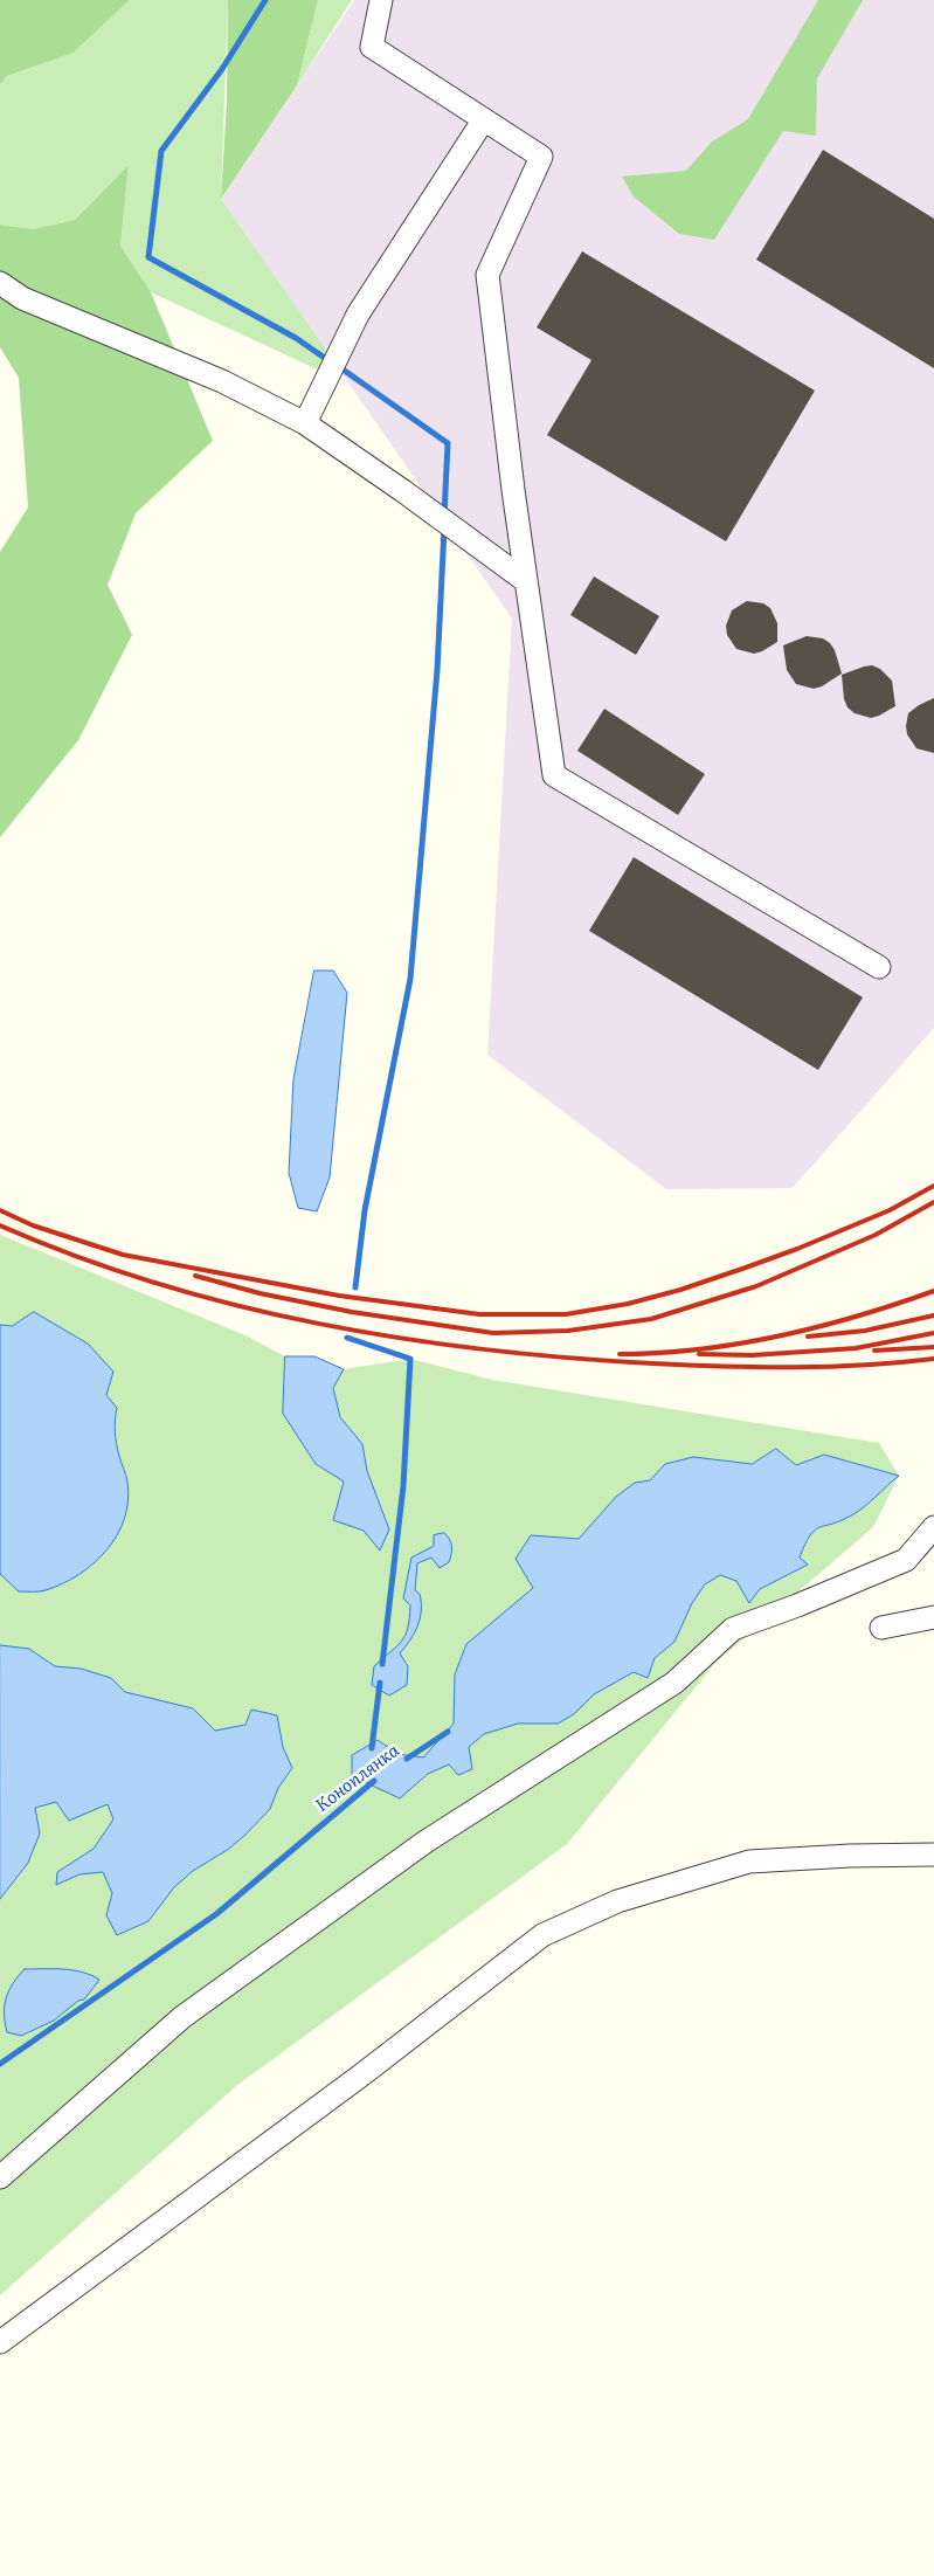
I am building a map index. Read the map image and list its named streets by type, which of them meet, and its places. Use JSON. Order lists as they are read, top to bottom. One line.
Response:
{"water":["Коноплянка"]}
